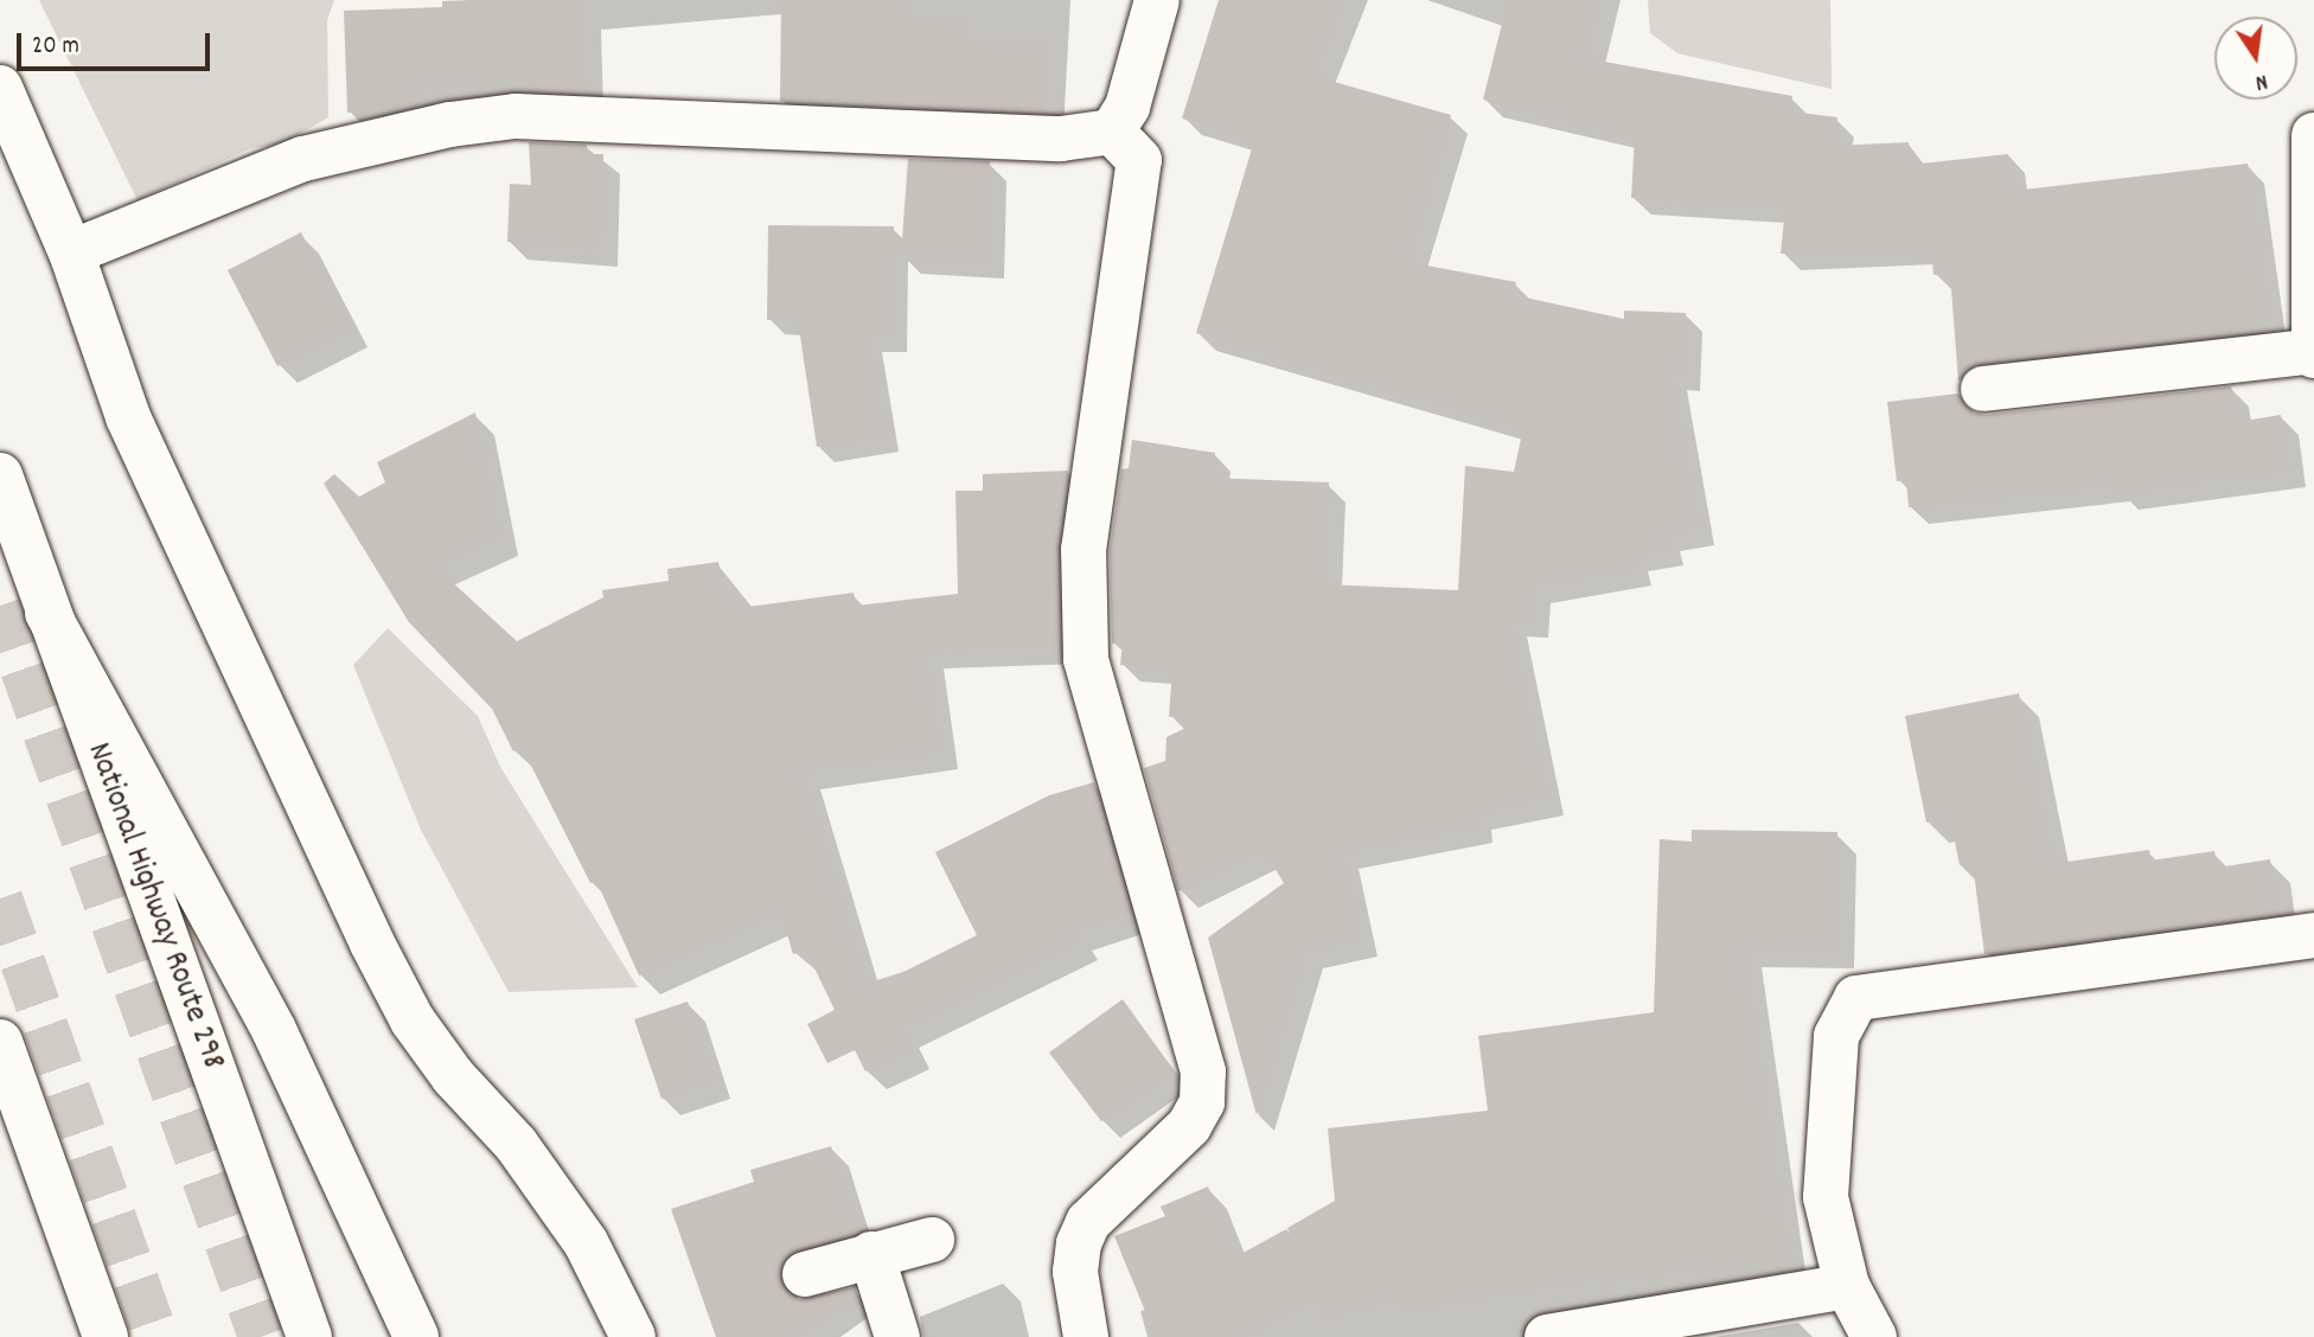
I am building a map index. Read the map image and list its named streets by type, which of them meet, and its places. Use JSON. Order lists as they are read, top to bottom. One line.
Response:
{"streets":{"main road":["National Highway Route 298"]},"scale_bar":"20 m","north":"bottom"}
